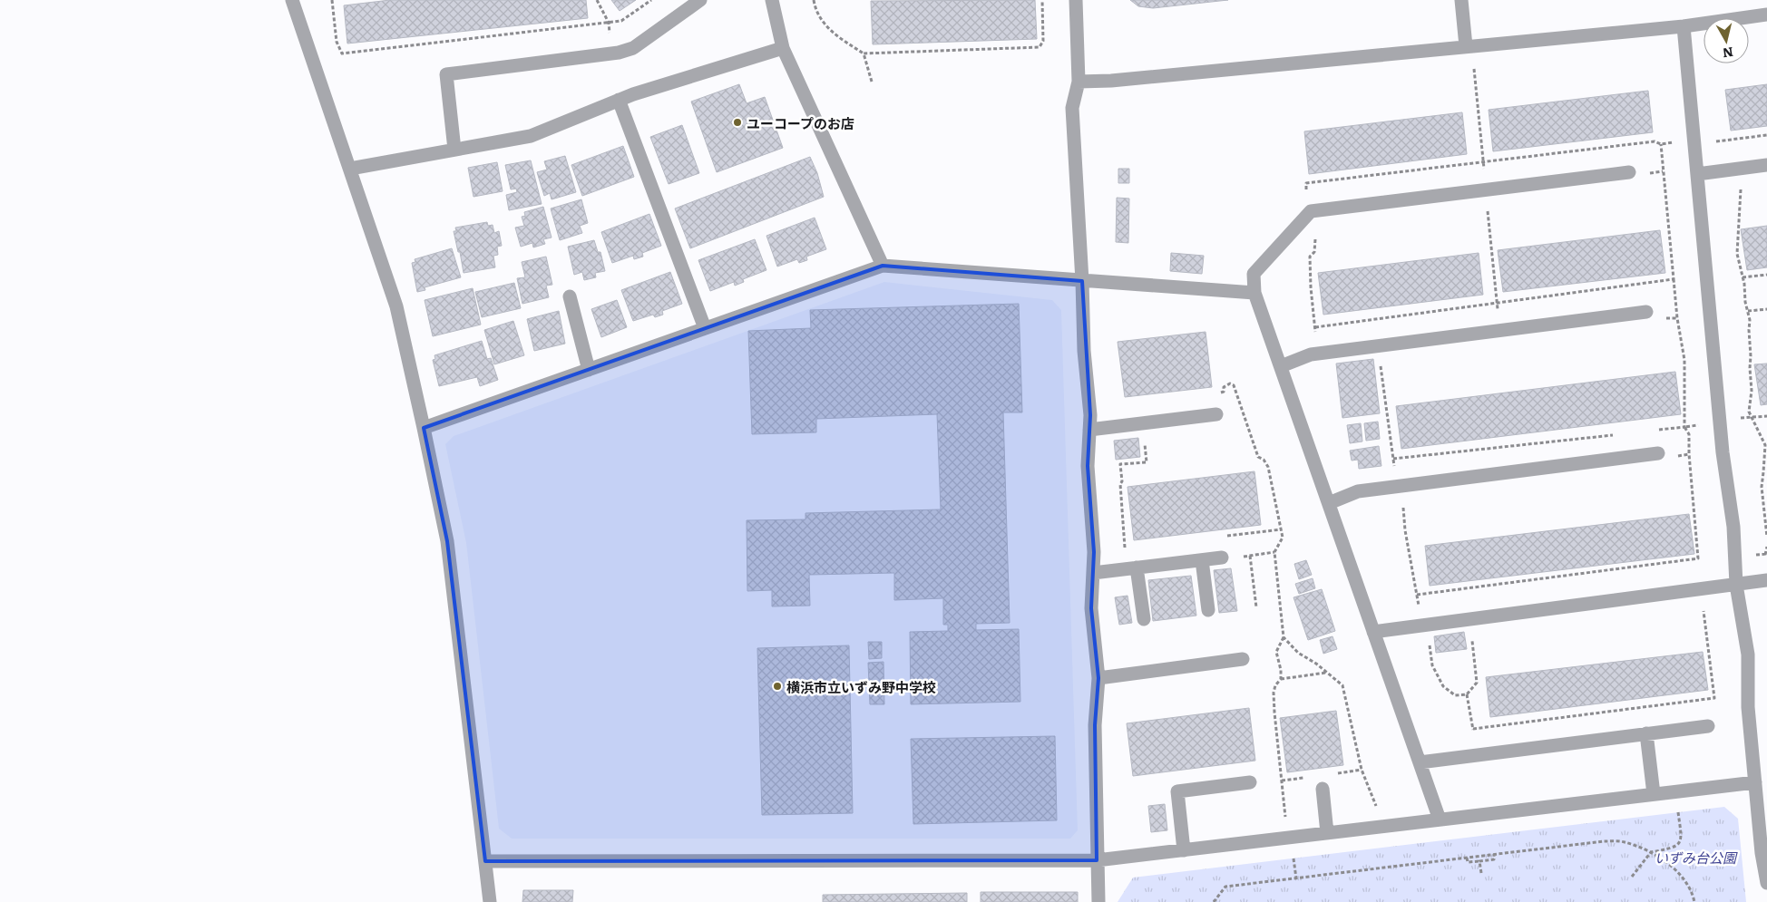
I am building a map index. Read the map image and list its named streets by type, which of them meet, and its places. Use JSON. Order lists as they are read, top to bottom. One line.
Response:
{"parks":["いずみ台公園"],"places":["ユーコープのお店","横浜市立いずみ野中学校"],"north":"bottom"}
